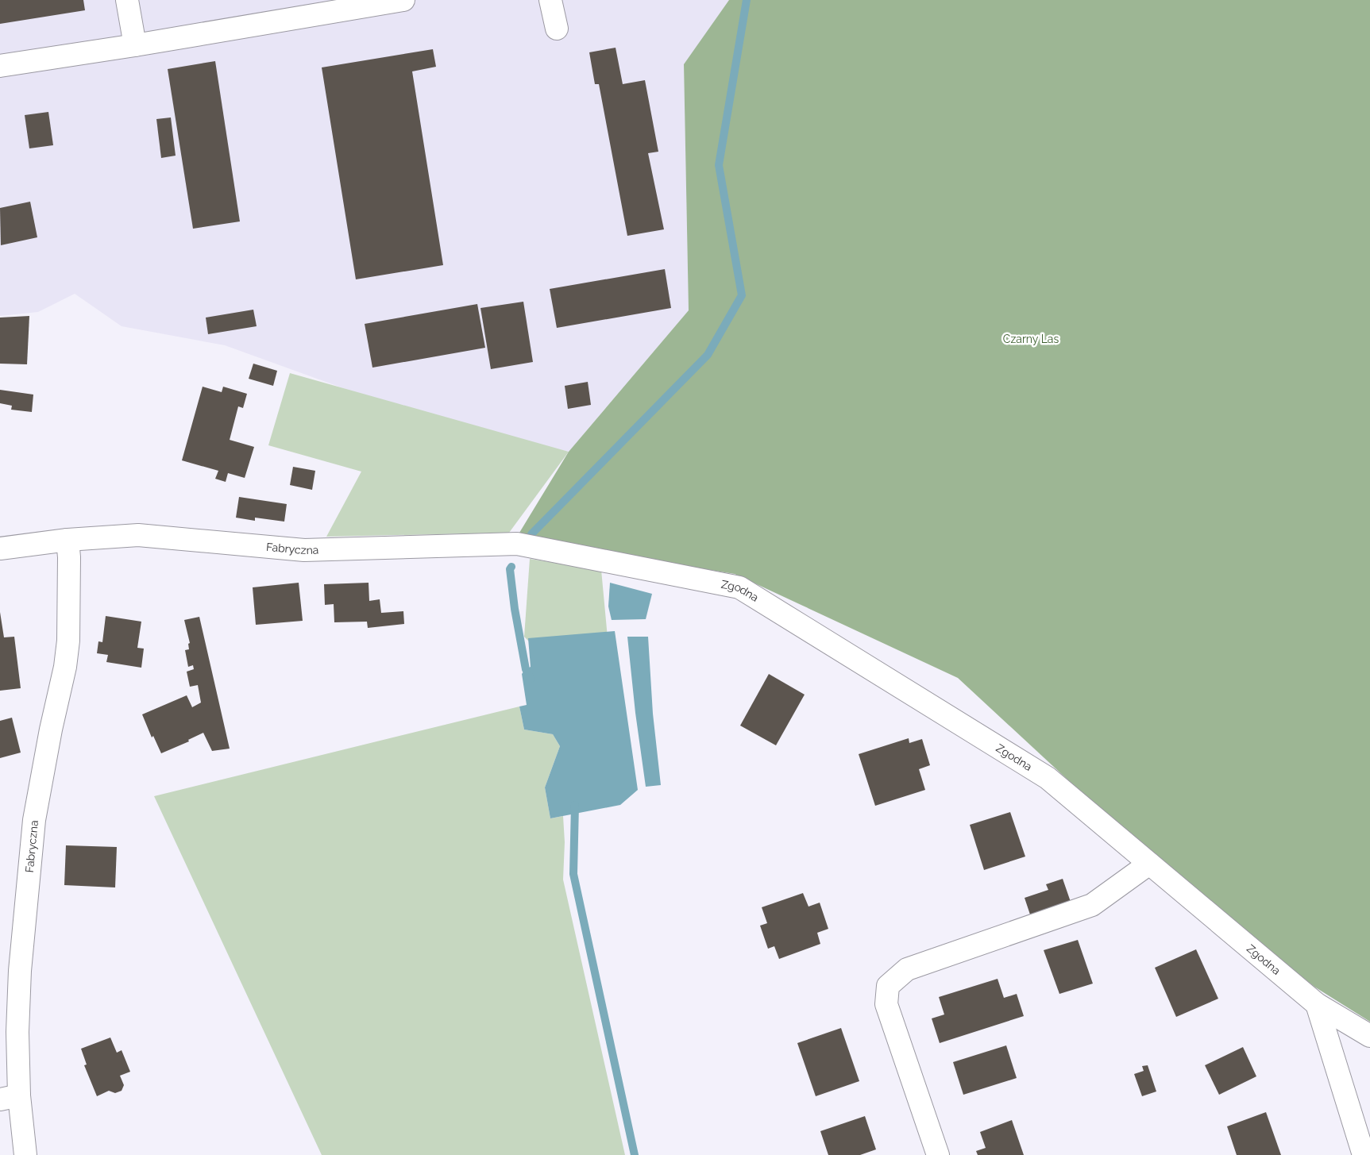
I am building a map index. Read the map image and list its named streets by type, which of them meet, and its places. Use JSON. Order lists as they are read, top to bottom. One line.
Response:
{"streets":{"street":["Fabryczna","Zgodna"]},"crossings":[["Fabryczna","Zgodna"]],"parks":["Czarny Las"]}
